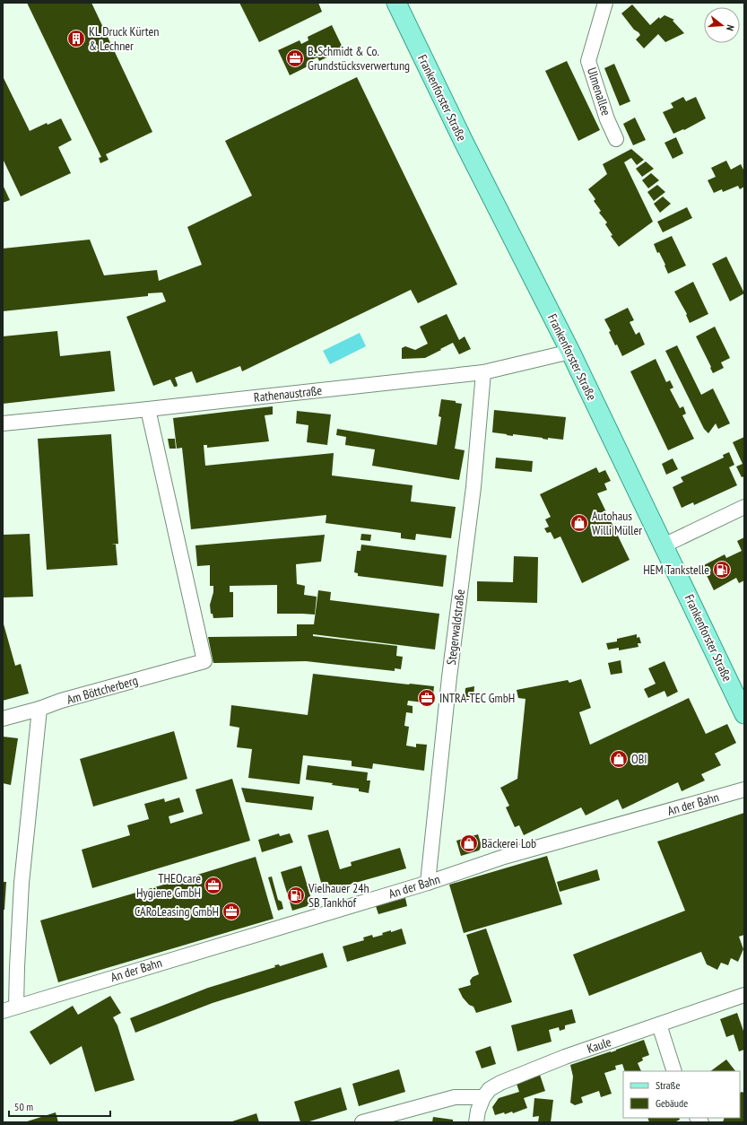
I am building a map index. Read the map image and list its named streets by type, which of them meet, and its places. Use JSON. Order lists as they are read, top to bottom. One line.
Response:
{"streets":{"main road":["Frankenforster Straße"],"street":["Ulmenallee","Rathenaustraße","Stegerwaldstraße","Am Böttcherberg","An der Bahn","Kaule"]},"crossings":[["Frankenforster Straße","Rathenaustraße"],["Rathenaustraße","Stegerwaldstraße"],["Rathenaustraße","Am Böttcherberg"],["Stegerwaldstraße","An der Bahn"]],"places":{"building":["KL Druck Kürten & Lechner"],"office":["B. Schmidt & Co. Grundstücksverwertung","INTRA-TEC GmbH","THEOcare Hygiene GmbH","CARoLeasing GmbH"],"shop":["Autohaus Willi Müller","OBI","Bäckerei Lob"],"fuel station":["HEM Tankstelle","Vielhauer 24h SB Tankhof"]},"legend":["Straße","Gebäude"],"scale_bar":"50 m","north":"right"}
